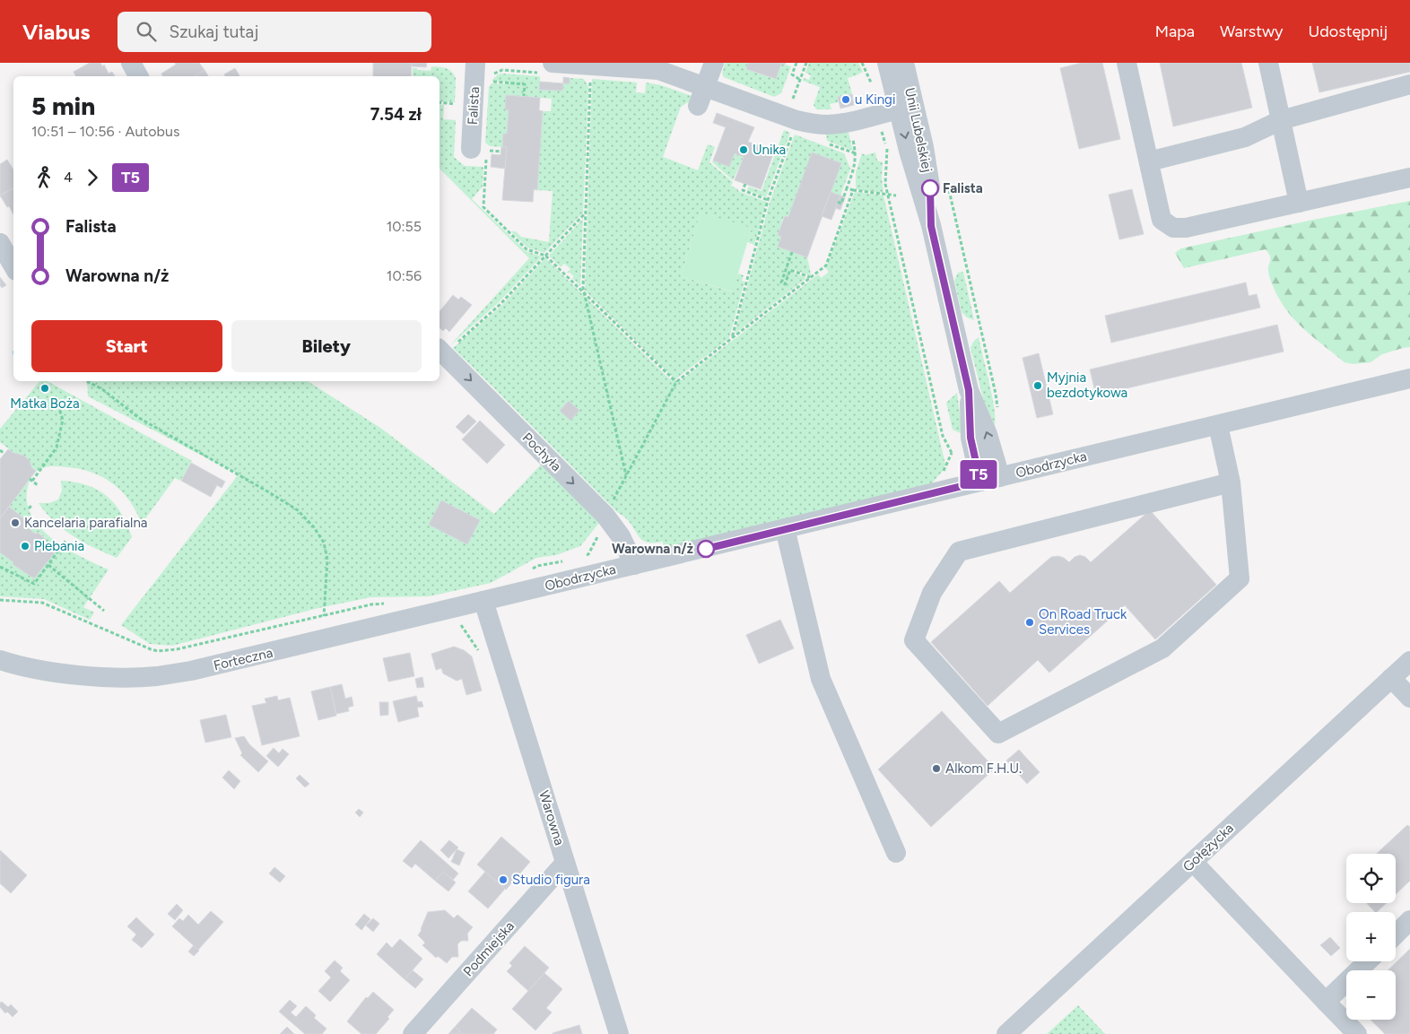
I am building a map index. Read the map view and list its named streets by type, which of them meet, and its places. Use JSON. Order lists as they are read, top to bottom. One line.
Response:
{"streets":{"street":["Falista","Unii Lubelskiej","Pochyła","Obodrzycka","Forteczna","Warowna","Gołężycka","Podmiejska"]},"crossings":[["Unii Lubelskiej","Obodrzycka"],["Pochyła","Obodrzycka"],["Obodrzycka","Forteczna"],["Obodrzycka","Warowna"],["Forteczna","Warowna"],["Warowna","Podmiejska"]],"one_way":["Pochyła"],"places":["u Kingi","Unika","Falista","Myjnia bezdotykowa","Matka Boża","Kancelaria parafialna","Plebania","Warowna n/ż","On Road Truck Services","Alkom F.H.U.","Studio figura"],"lines":["bus line T5"],"page":{"header":"Viabus","search":"Szukaj tutaj","nav":["Mapa","Warstwy","Udostępnij"],"on_map":"T5","heading":["5 min","10:51 – 10:56 · Autobus","7.54 zł"],"legs":["4","T5"],"list":[{"name":"Falista","value":"10:55"},{"name":"Warowna n/ż","value":"10:56"}],"buttons":["Start","Bilety"],"map_buttons":["+","−"]}}
